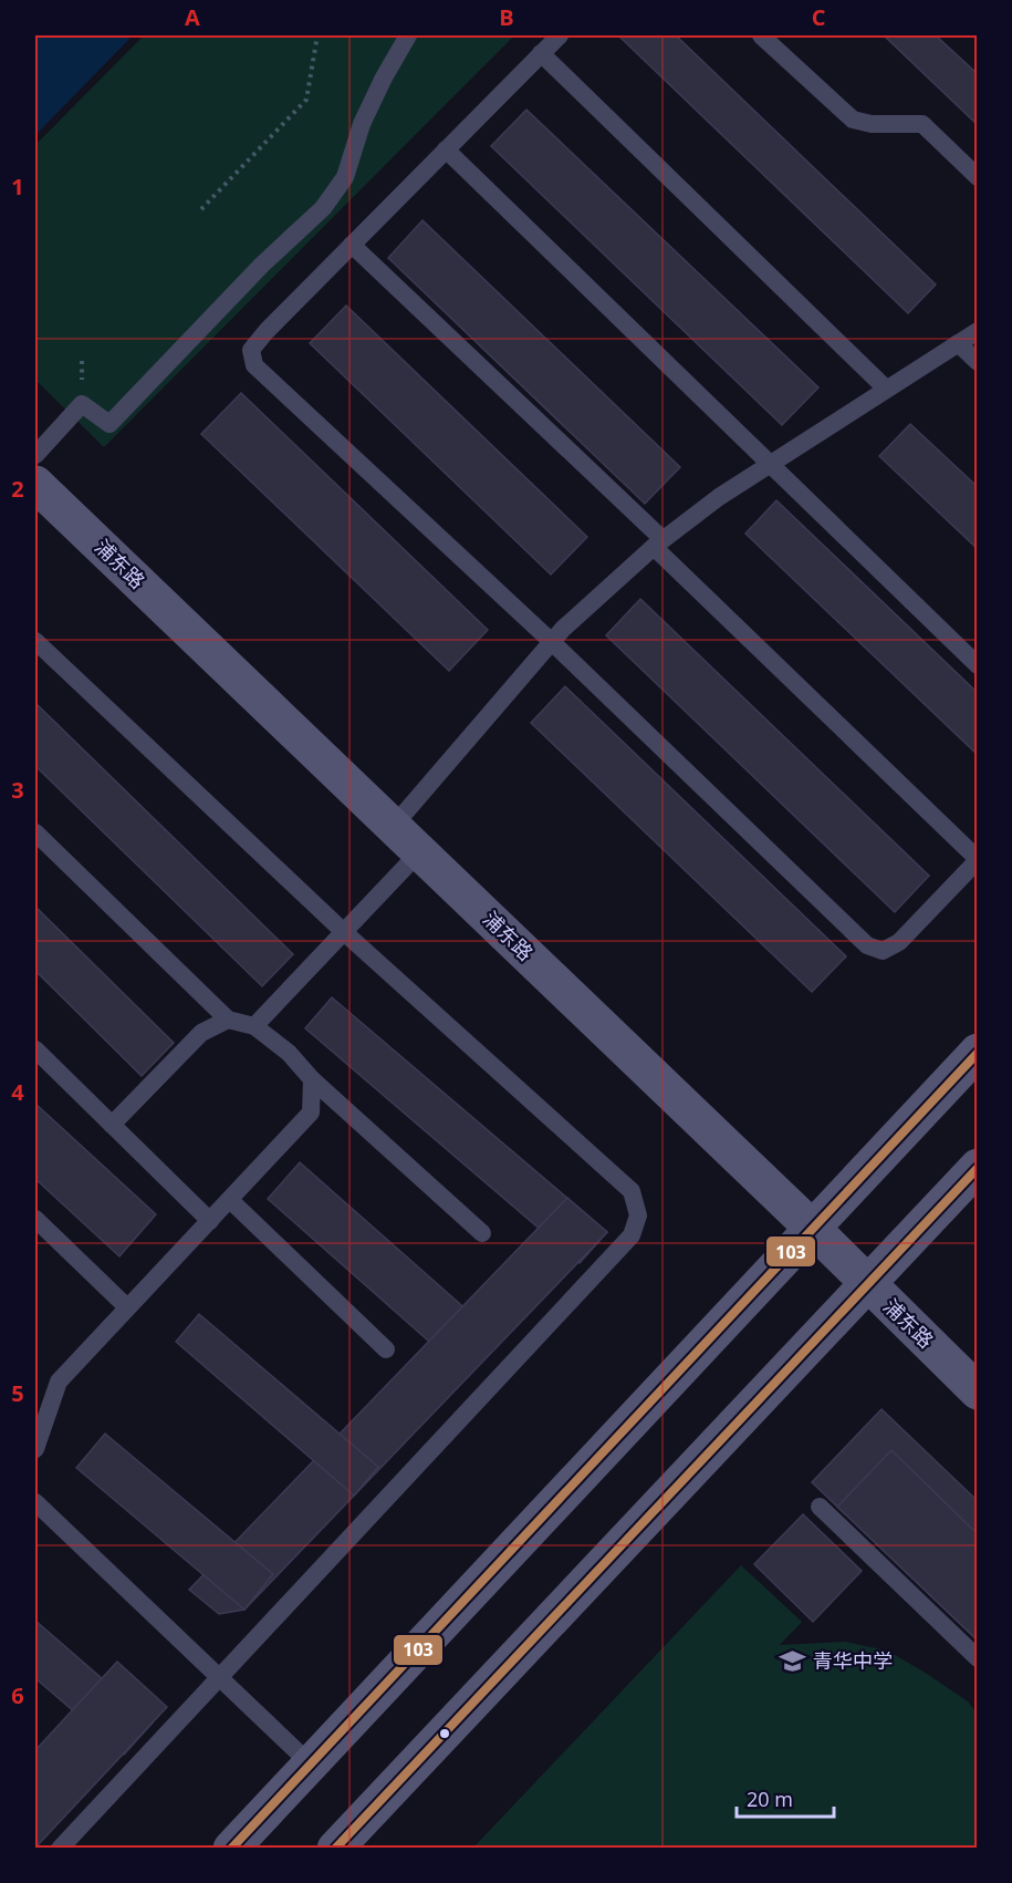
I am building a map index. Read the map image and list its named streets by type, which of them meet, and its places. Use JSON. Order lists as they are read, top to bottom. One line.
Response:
{"streets":{"main road":["浦东路"]},"places":{"school or university":["青华中学"]},"lines":["transit line 103"],"scale_bar":"20 m","grid":{"columns":["A","B","C"],"rows":["1","2","3","4","5","6"]}}
